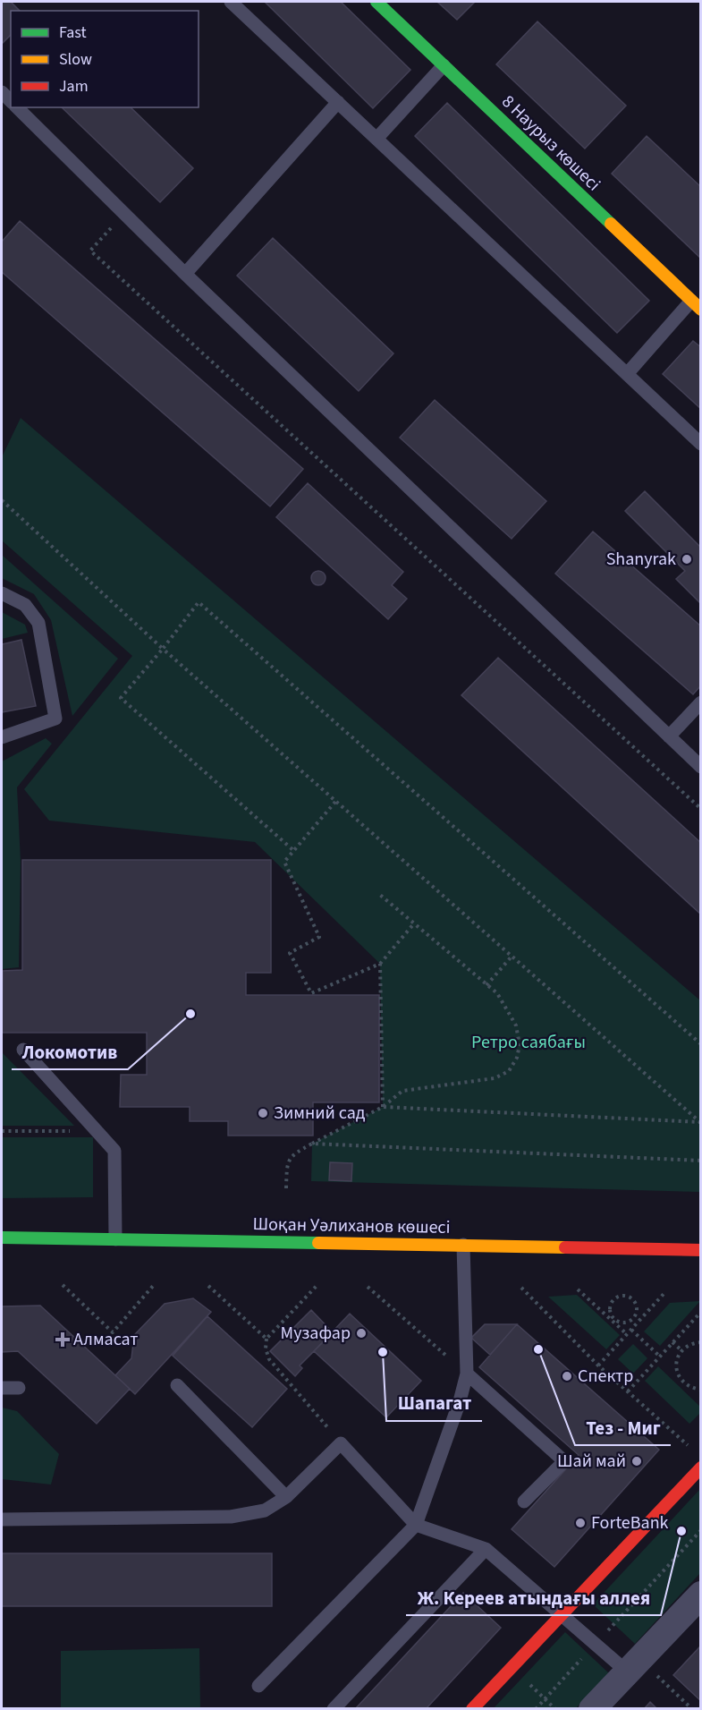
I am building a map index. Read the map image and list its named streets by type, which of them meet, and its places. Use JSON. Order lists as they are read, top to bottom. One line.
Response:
{"streets":{"street":["8 Наурыз көшесі","Шоқан Уәлиханов көшесі"]},"parks":["Ретро саябағы"],"places":{"other":["Shanyrak","Локомотив","Зимний сад","Музафар","Тез - Миг","Шапагат","Спектр","Шай май","ForteBank","Ж. Кереев атындағы аллея"],"health":["Алмасат"]},"legend":["Fast","Slow","Jam"]}
